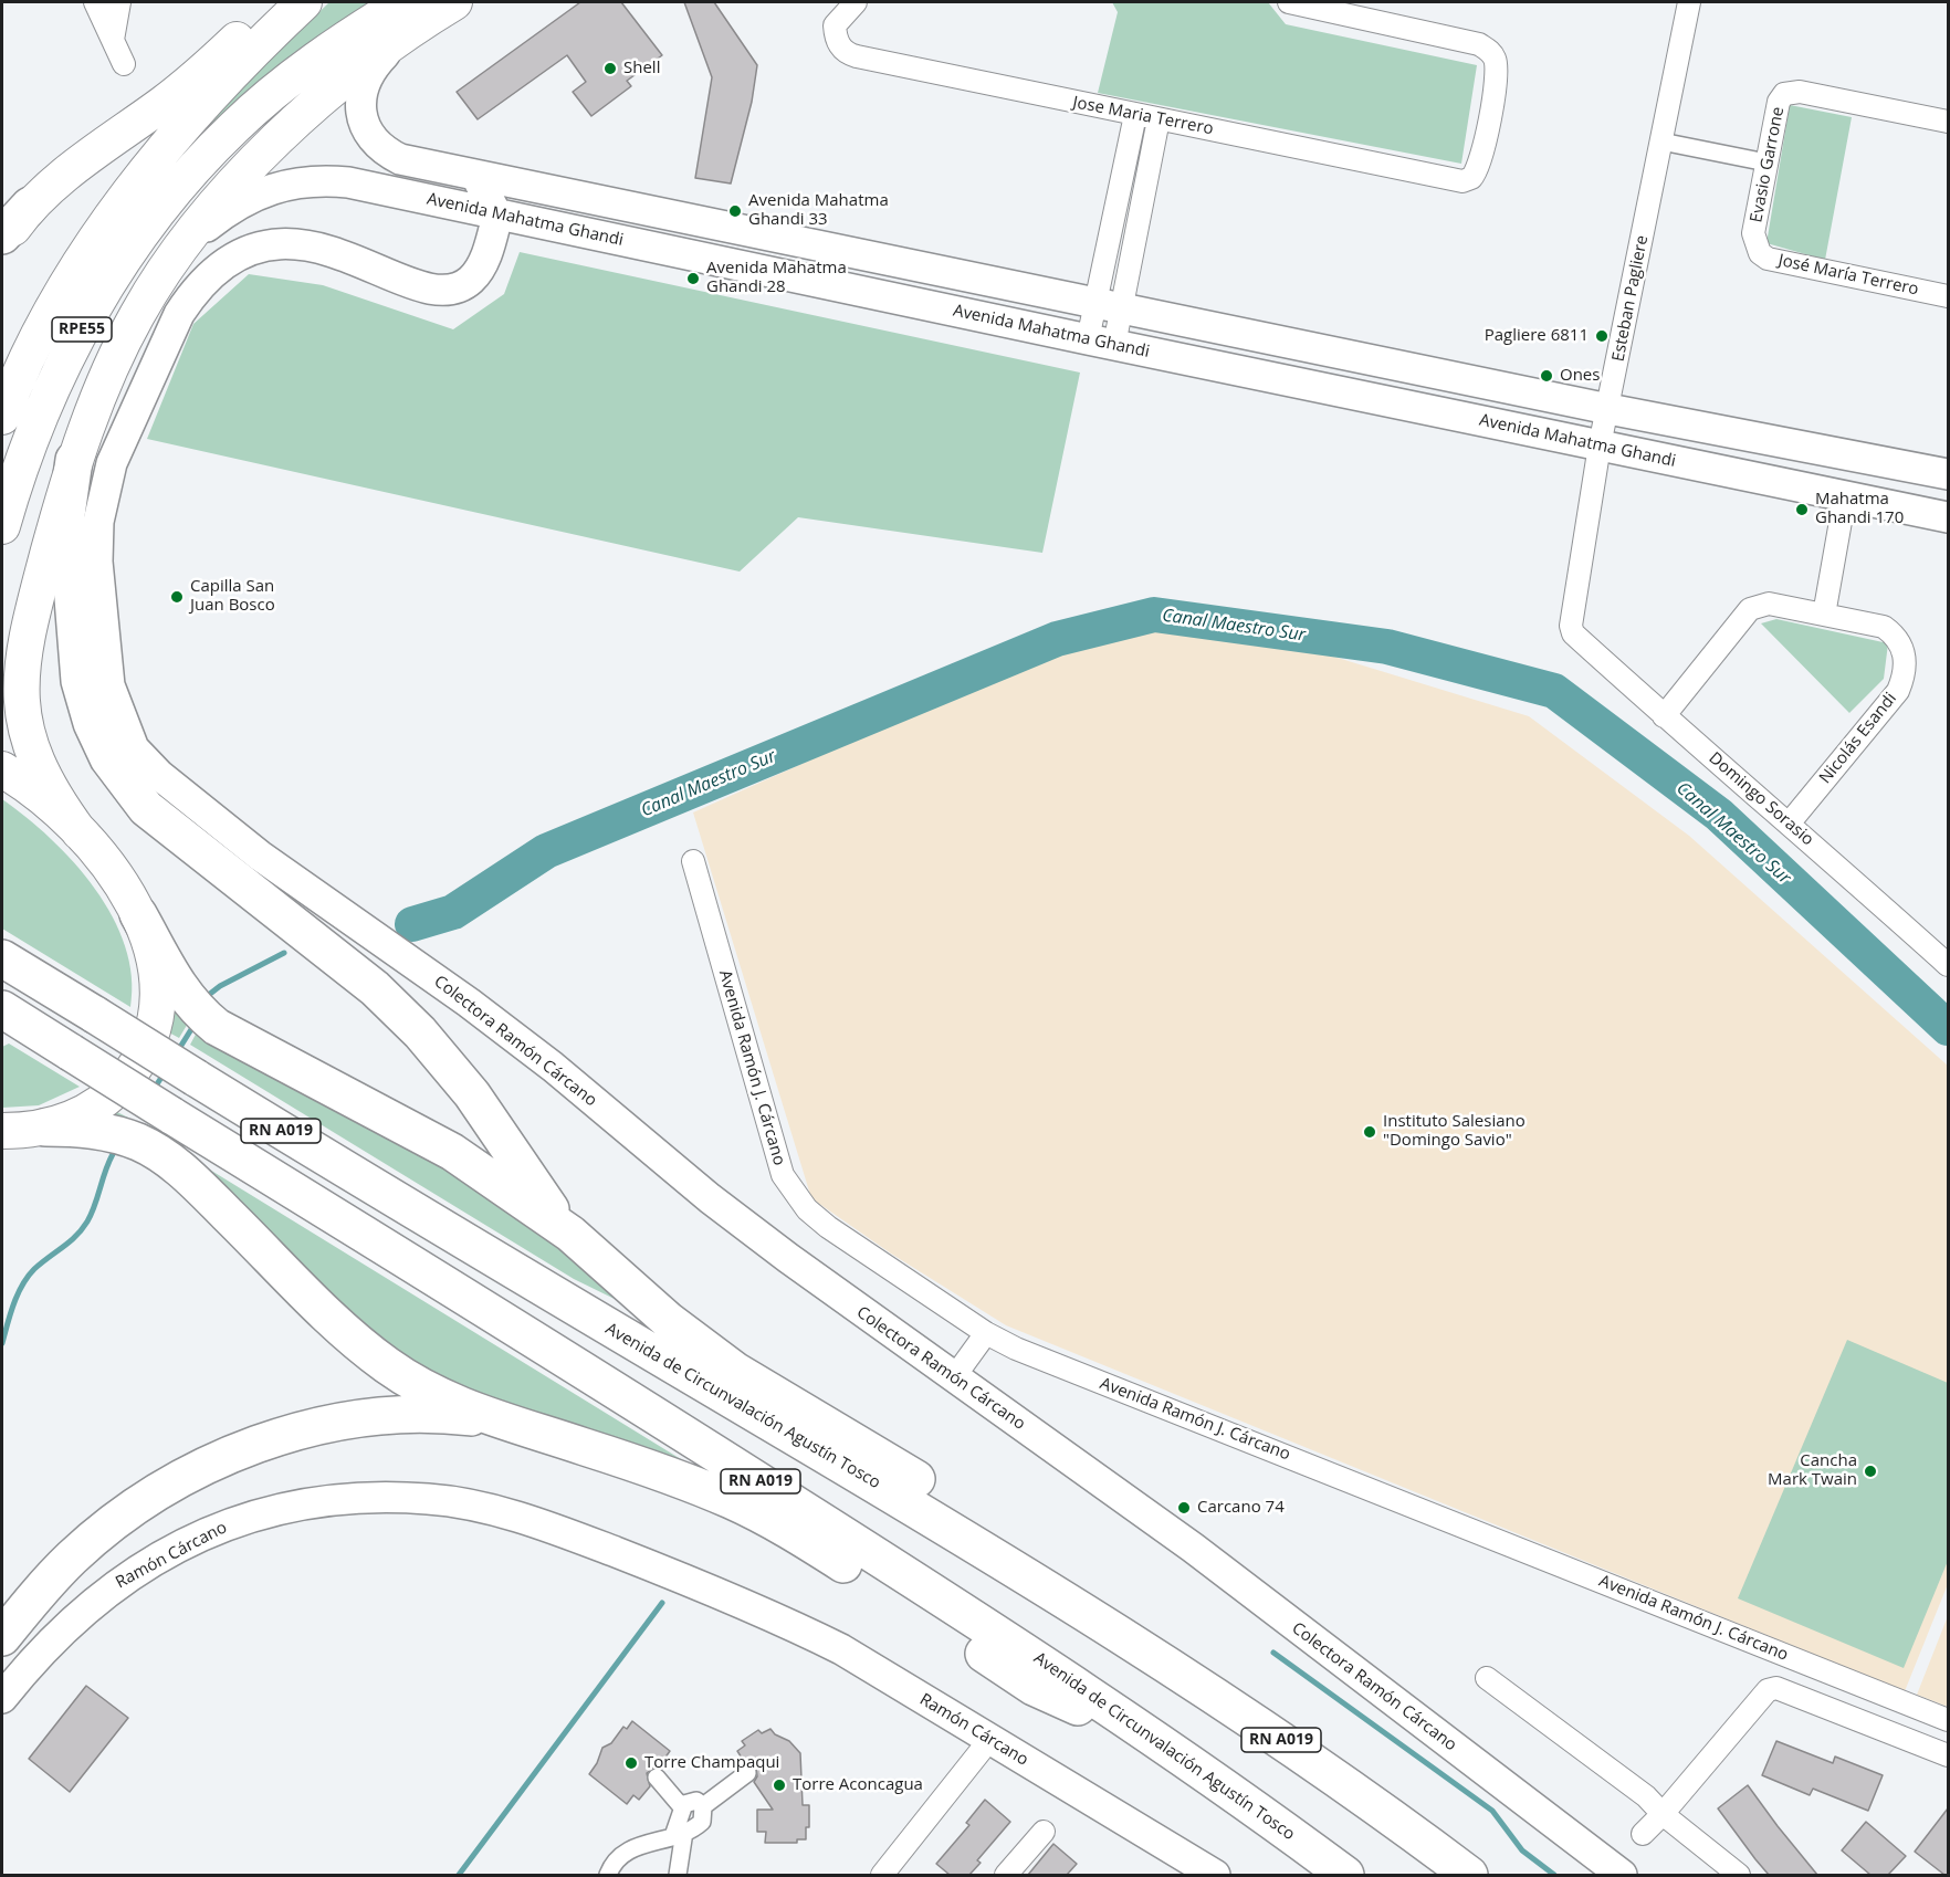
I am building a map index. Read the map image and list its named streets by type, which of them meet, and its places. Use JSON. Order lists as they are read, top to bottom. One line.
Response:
{"streets":{"highway":["RN A019","Avenida de Circunvalación Agustín Tosco"],"main road":["Avenida Mahatma Ghandi","RPE55","Colectora Ramón Cárcano","Ramón Cárcano"],"street":["Jose Maria Terrero","Evasio Garrone","José María Terrero","Esteban Pagliere","Nicolás Esandi","Domingo Sorasio","Avenida Ramón J. Cárcano"]},"crossings":[["Evasio Garrone","José María Terrero"],["Avenida Mahatma Ghandi","Esteban Pagliere"],["Avenida Mahatma Ghandi","RPE55"],["Avenida Mahatma Ghandi","Colectora Ramón Cárcano"],["Esteban Pagliere","Domingo Sorasio"],["Nicolás Esandi","Domingo Sorasio"]],"water":["Canal Maestro Sur"],"places":["Shell","Avenida Mahatma Ghandi 33","Avenida Mahatma Ghandi 28","Pagliere 6811","Ones","Mahatma Ghandi 170","Capilla San Juan Bosco","Instituto Salesiano \"Domingo Savio\"","Cancha Mark Twain","Carcano 74","Torre Champaqui","Torre Aconcagua"]}
